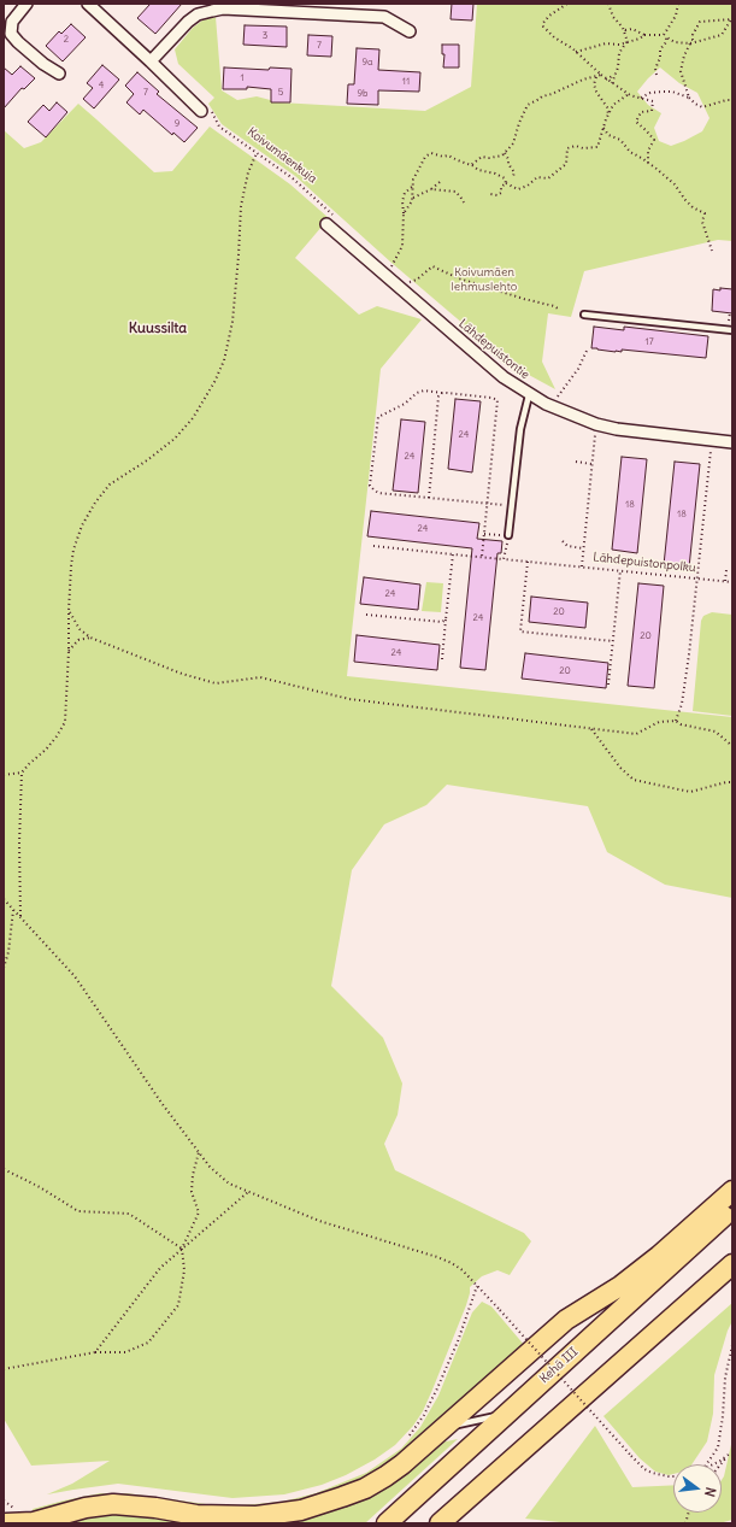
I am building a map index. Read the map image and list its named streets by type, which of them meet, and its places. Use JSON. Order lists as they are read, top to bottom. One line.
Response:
{"streets":{"highway":["Kehä III"],"street":["Lähdepuistontie"],"path":["Koivumäenkuja","Lähdepuistonpolku"]},"crossings":[["Koivumäenkuja","Lähdepuistontie"],["Lähdepuistontie","Lähdepuistonpolku"]],"districts":["Kuussilta"],"parks":["Koivumäen lehmuslehto"],"house_numbers":["3","2","7","9a","1","11","4","7","5","9b","9","17","24","24","18","18","24","24","20","24","20","24","20"],"north":"right"}
